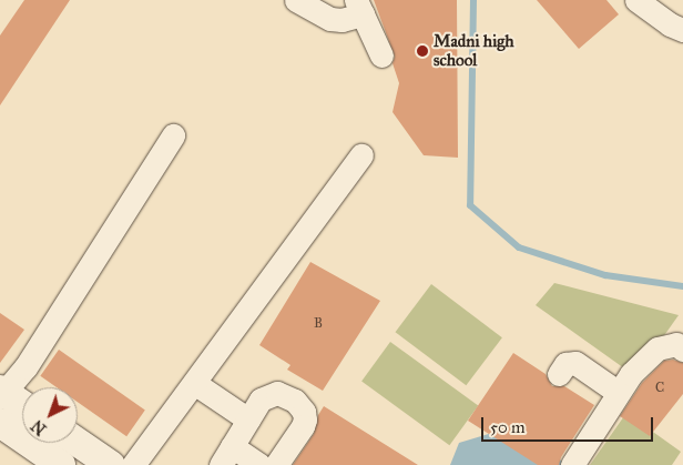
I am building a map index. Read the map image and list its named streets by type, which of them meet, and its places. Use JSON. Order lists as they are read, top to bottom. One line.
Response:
{"places":["Madni high school"],"house_numbers":["B","C"],"scale_bar":"50 m","north":"bottom left"}
